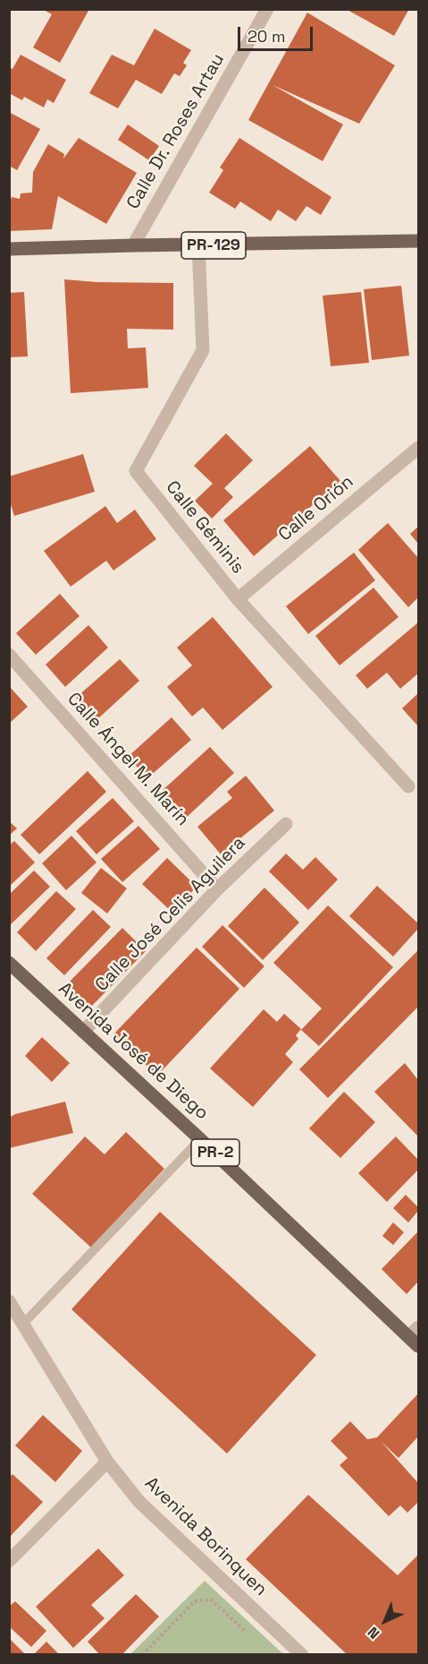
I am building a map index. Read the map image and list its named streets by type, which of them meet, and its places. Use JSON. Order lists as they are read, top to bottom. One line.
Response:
{"streets":{"main road":["PR-129","Avenida José de Diego","PR-2"],"street":["Calle Dr. Roses Artau","Calle Orión","Calle Géminis","Calle Ángel M. Marín","Calle José Celis Aguilera","Avenida Borinquen"]},"crossings":[["Calle Dr. Roses Artau","PR-129"],["PR-129","Calle Géminis"],["Calle Orión","Calle Géminis"],["Calle Ángel M. Marín","Calle José Celis Aguilera"],["Calle José Celis Aguilera","Avenida José de Diego"]],"scale_bar":"20 m","north":"bottom left"}
